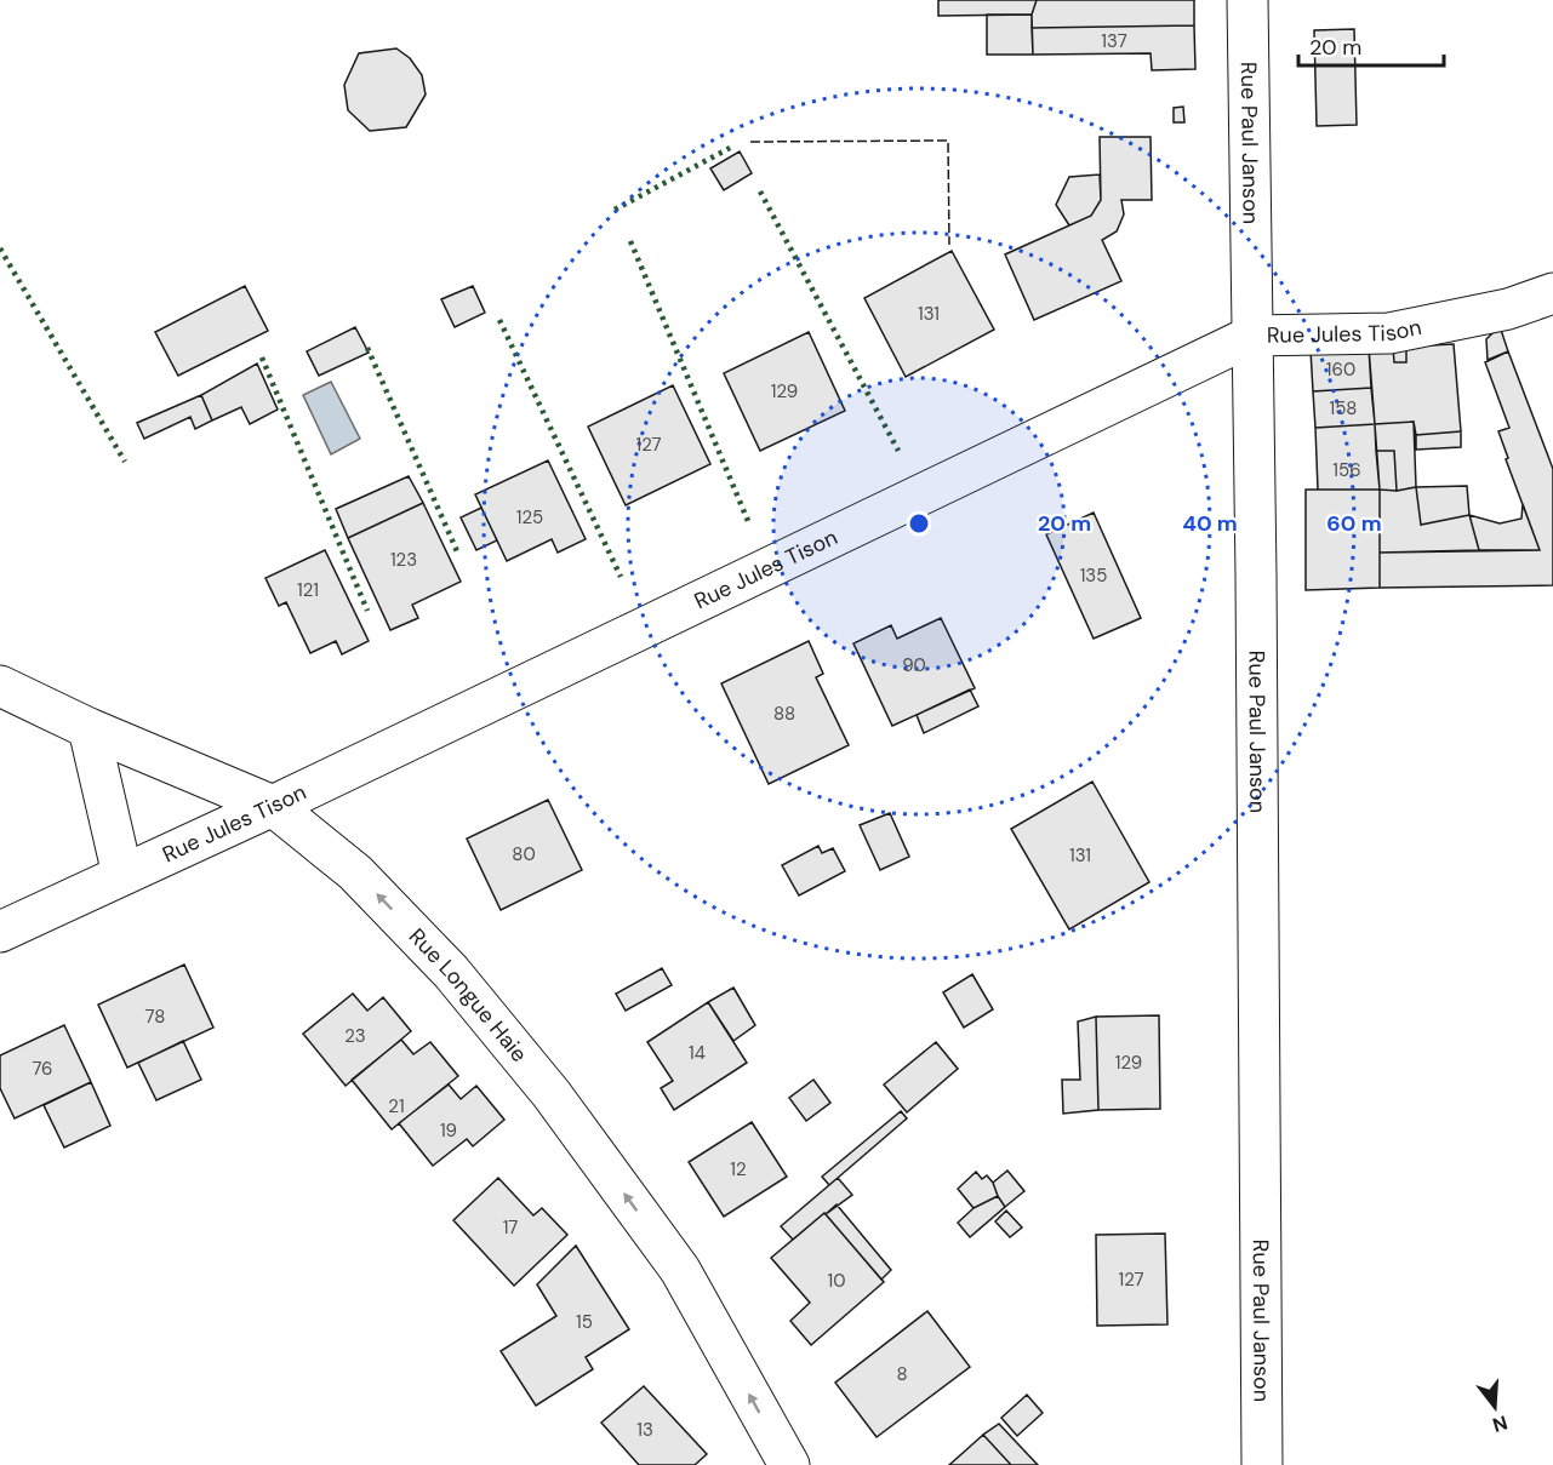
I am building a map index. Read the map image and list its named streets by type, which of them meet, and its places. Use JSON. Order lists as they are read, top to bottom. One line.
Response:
{"streets":{"street":["Rue Paul Janson","Rue Jules Tison","Rue Longue Haie"]},"crossings":[["Rue Paul Janson","Rue Jules Tison"],["Rue Jules Tison","Rue Longue Haie"]],"one_way":["Rue Longue Haie"],"house_numbers":["137","131","160","129","158","127","156","125","123","135","121","90","88","80","131","78","23","14","129","76","21","19","12","17","127","10","15","8","13"],"scale_bar":"20 m","north":"bottom","rings":["20 m","40 m","60 m"]}
